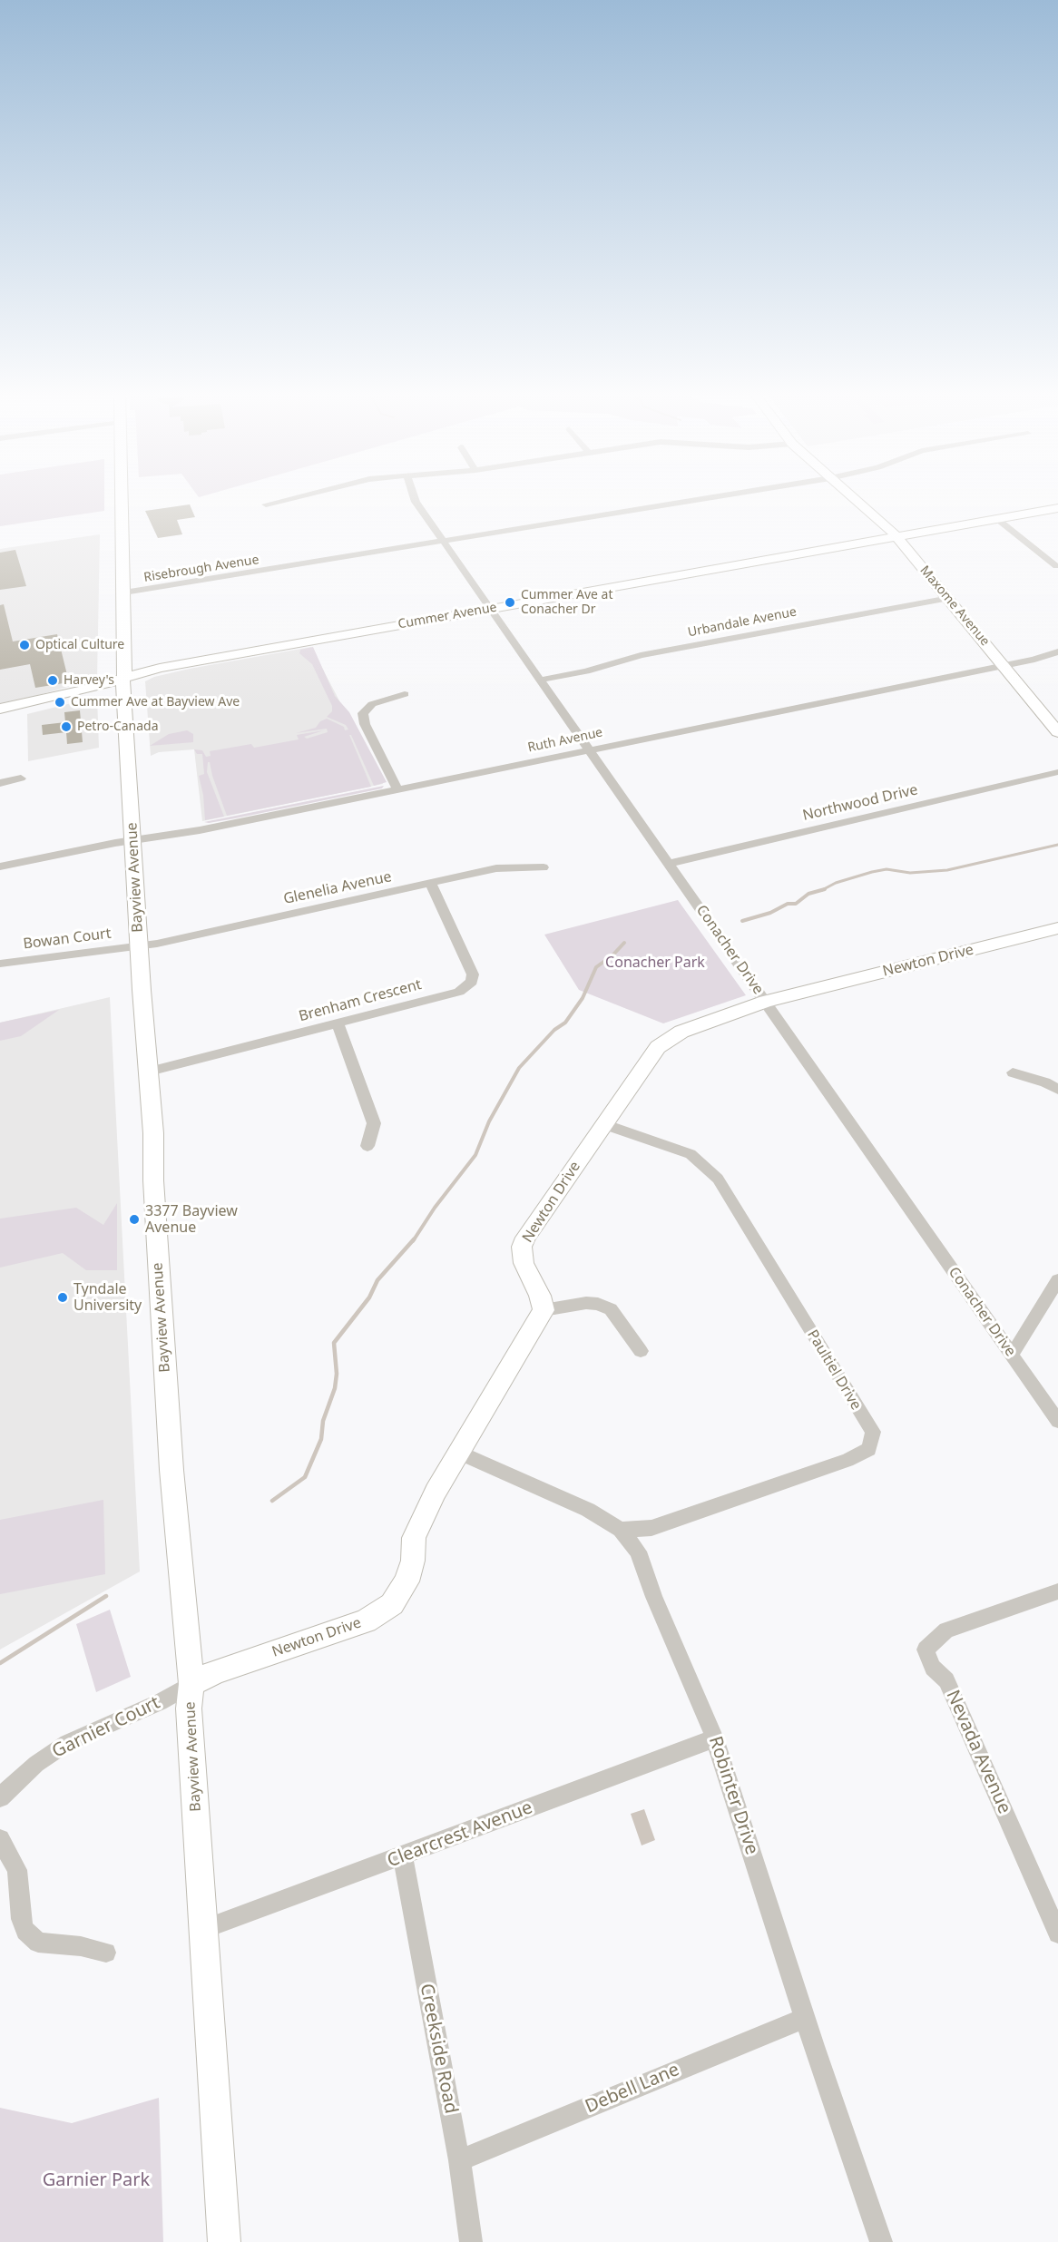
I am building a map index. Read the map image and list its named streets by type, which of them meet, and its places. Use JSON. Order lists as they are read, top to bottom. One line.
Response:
{"streets":{"street":["Risebrough Avenue","Maxome Avenue","Cummer Avenue","Urbandale Avenue","Ruth Avenue","Northwood Drive","Bayview Avenue","Glenelia Avenue","Bowan Court","Conacher Drive","Newton Drive","Brenham Crescent","Paultiel Drive","Garnier Court","Nevada Avenue","Robinter Drive","Clearcrest Avenue","Creekside Road","Debell Lane"]},"crossings":[["Risebrough Avenue","Bayview Avenue"],["Risebrough Avenue","Conacher Drive"],["Maxome Avenue","Cummer Avenue"],["Maxome Avenue","Urbandale Avenue"],["Maxome Avenue","Ruth Avenue"],["Cummer Avenue","Bayview Avenue"],["Cummer Avenue","Conacher Drive"],["Urbandale Avenue","Conacher Drive"],["Ruth Avenue","Bayview Avenue"],["Ruth Avenue","Conacher Drive"],["Northwood Drive","Conacher Drive"],["Bayview Avenue","Glenelia Avenue"],["Bayview Avenue","Bowan Court"],["Bayview Avenue","Newton Drive"],["Bayview Avenue","Brenham Crescent"],["Bayview Avenue","Garnier Court"],["Bayview Avenue","Clearcrest Avenue"],["Glenelia Avenue","Bowan Court"],["Glenelia Avenue","Brenham Crescent"],["Conacher Drive","Newton Drive"],["Newton Drive","Paultiel Drive"],["Newton Drive","Garnier Court"],["Newton Drive","Robinter Drive"],["Paultiel Drive","Robinter Drive"],["Robinter Drive","Clearcrest Avenue"],["Robinter Drive","Debell Lane"],["Clearcrest Avenue","Creekside Road"],["Creekside Road","Debell Lane"]],"parks":["Conacher Park","Garnier Park"],"places":["Cummer Ave at Conacher Dr","Optical Culture","Harvey's","Cummer Ave at Bayview Ave","Petro-Canada","3377 Bayview Avenue","Tyndale University"]}
